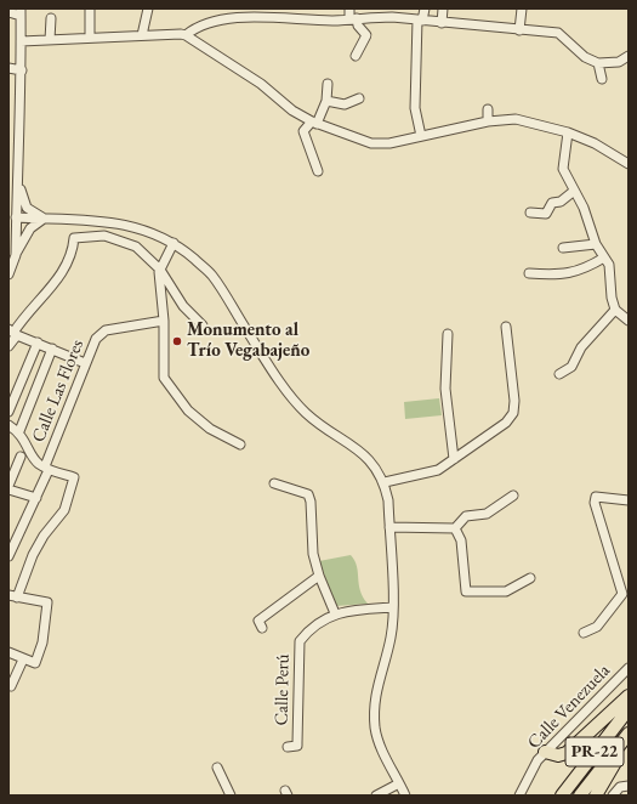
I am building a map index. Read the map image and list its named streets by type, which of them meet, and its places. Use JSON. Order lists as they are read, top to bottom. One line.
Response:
{"streets":{"highway":["PR-22"],"street":["Calle Las Flores","Calle Perú","Calle Venezuela"]},"places":["Monumento al Trío Vegabajeño"]}
